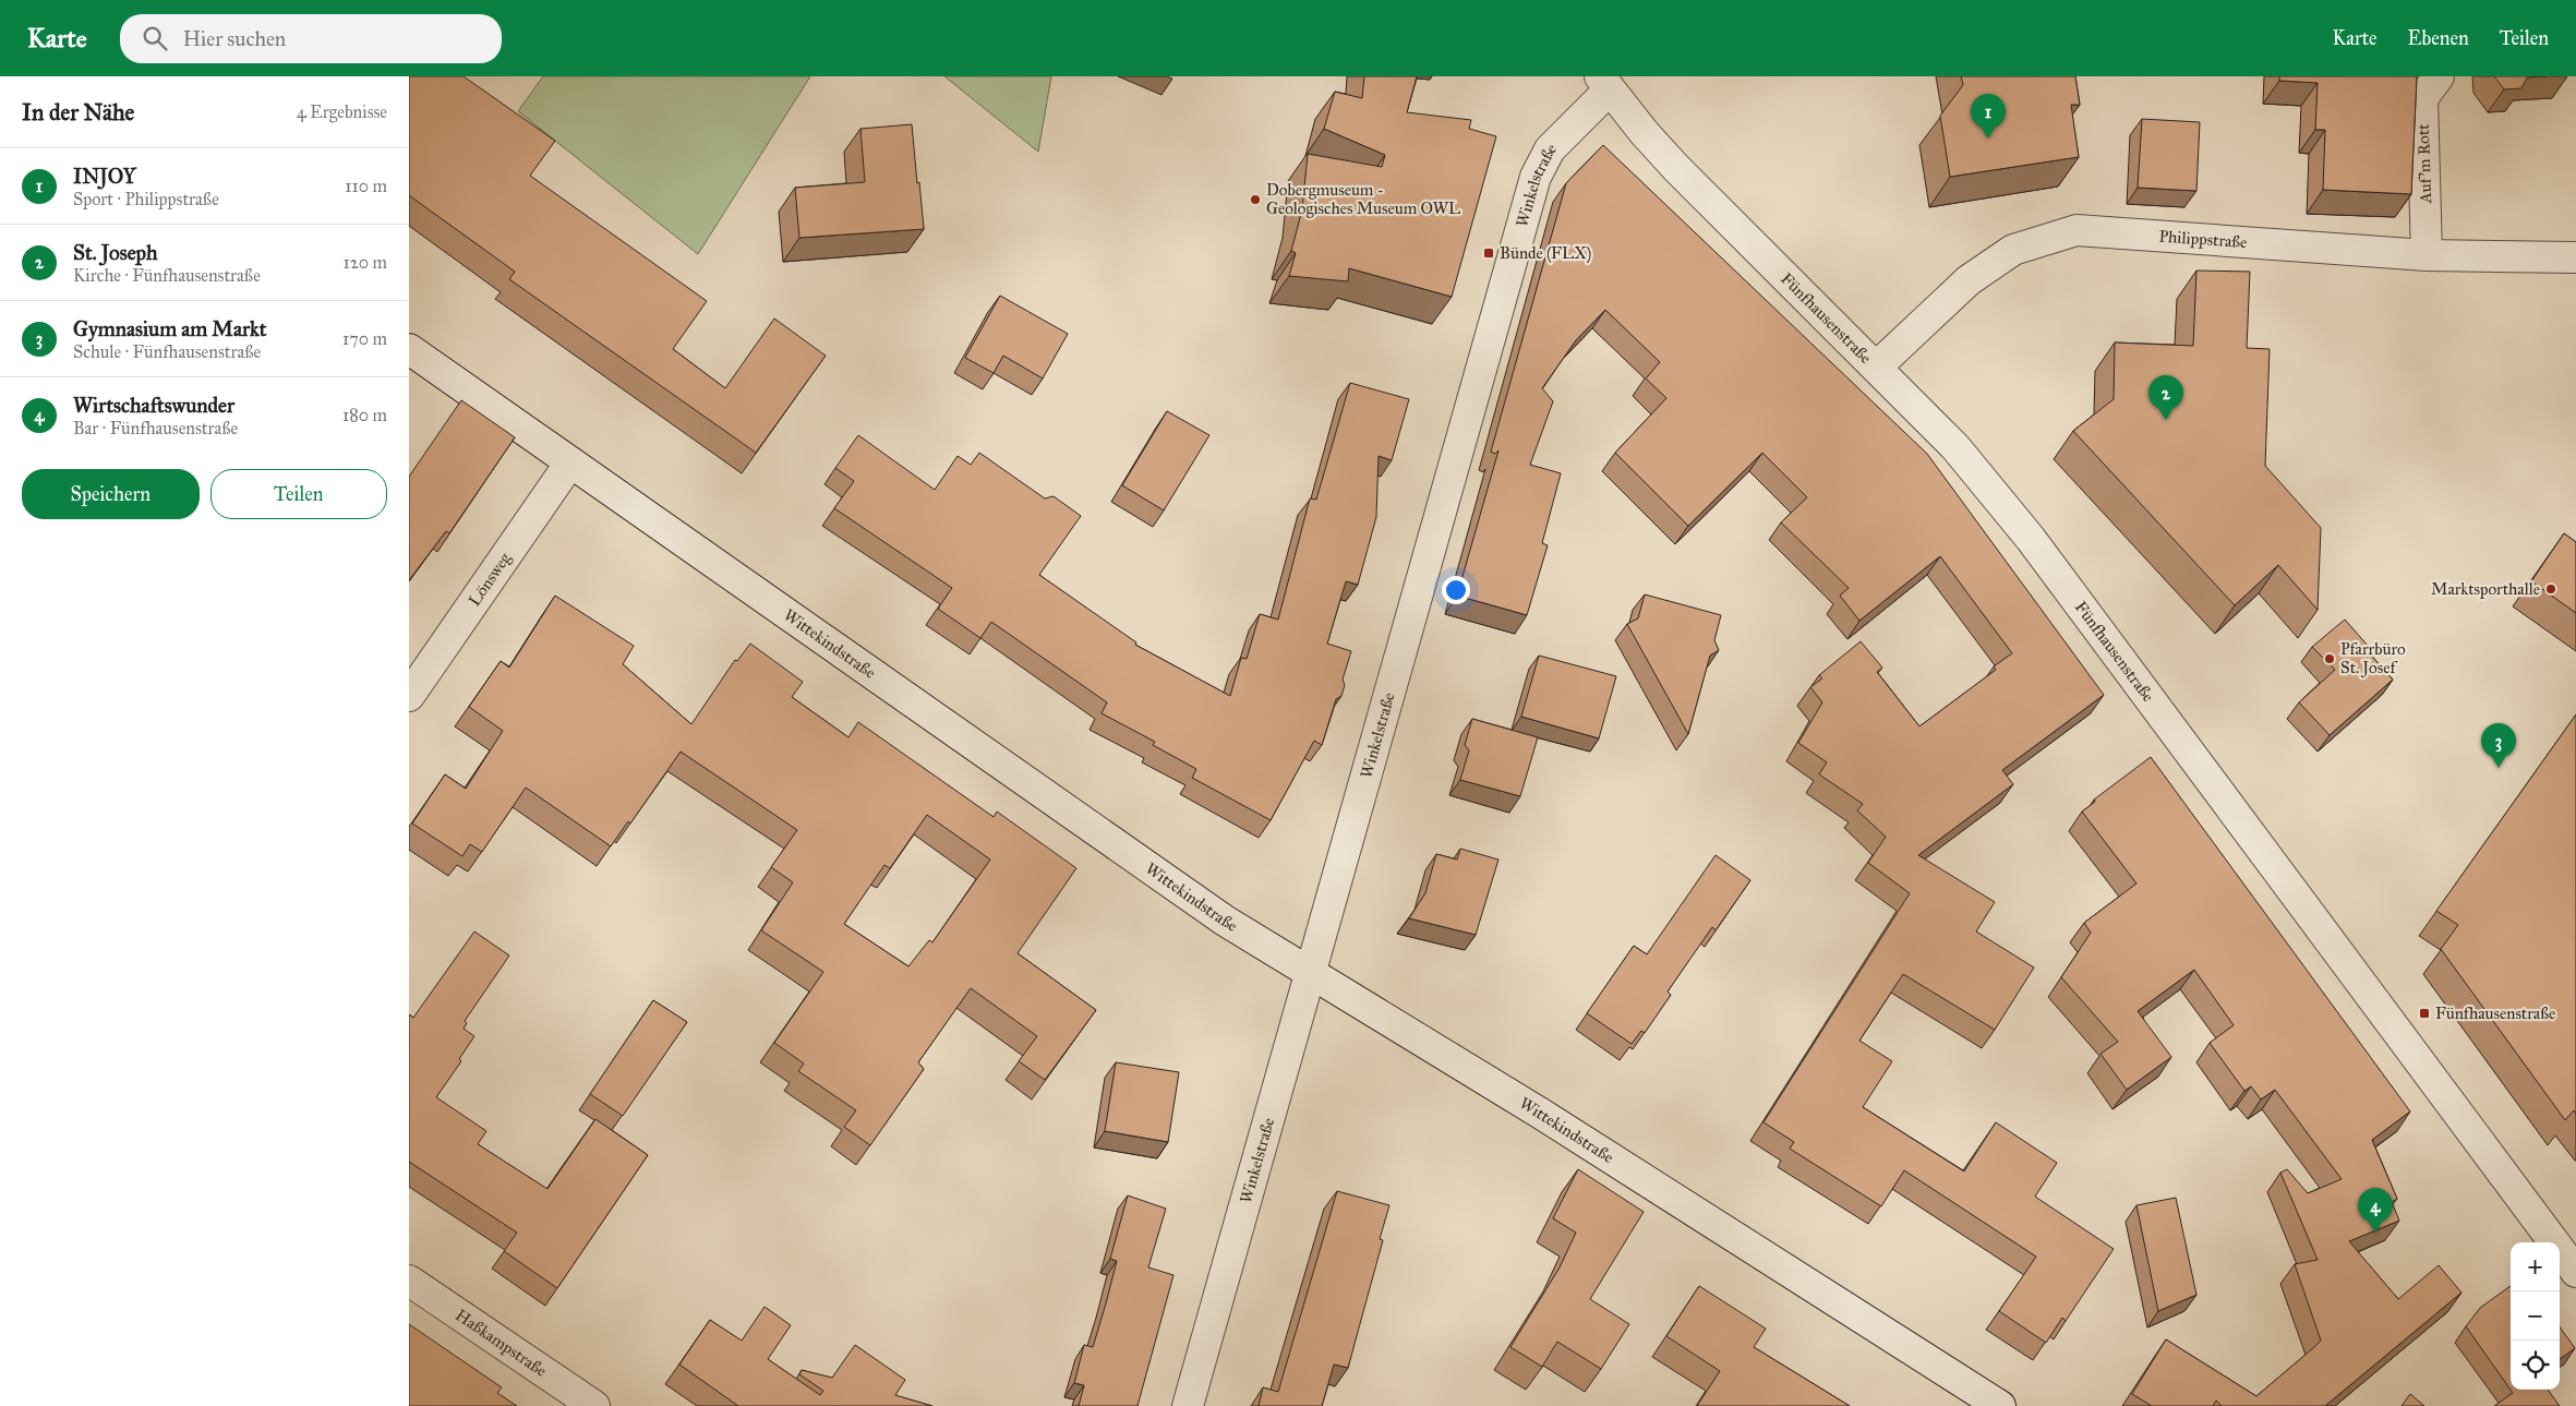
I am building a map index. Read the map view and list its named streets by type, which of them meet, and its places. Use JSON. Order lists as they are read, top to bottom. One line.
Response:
{"streets":{"street":["Auf'm Rott","Winkelstraße","Philippstraße","Fünfhausenstraße","Lönsweg","Wittekindstraße","Haßkampstraße"]},"crossings":[["Auf'm Rott","Philippstraße"],["Winkelstraße","Fünfhausenstraße"],["Winkelstraße","Wittekindstraße"],["Philippstraße","Fünfhausenstraße"],["Lönsweg","Wittekindstraße"]],"places":{"other":["Dobergmuseum - Geologisches Museum OWL","Marktsporthalle","Pfarrbüro St. Josef"],"transit":["Bünde (FLX)","Fünfhausenstraße"]},"page":{"header":"Karte","search":"Hier suchen","nav":["Karte","Ebenen","Teilen"],"heading":["In der Nähe","4 Ergebnisse"],"pins":["1","2","3","4"],"list":[{"mark":"1","name":"INJOY","note":"Sport · Philippstraße","value":"110 m"},{"mark":"2","name":"St. Joseph","note":"Kirche · Fünfhausenstraße","value":"120 m"},{"mark":"3","name":"Gymnasium am Markt","note":"Schule · Fünfhausenstraße","value":"170 m"},{"mark":"4","name":"Wirtschaftswunder","note":"Bar · Fünfhausenstraße","value":"180 m"}],"buttons":["Speichern","Teilen"],"map_buttons":["+","−"]}}
